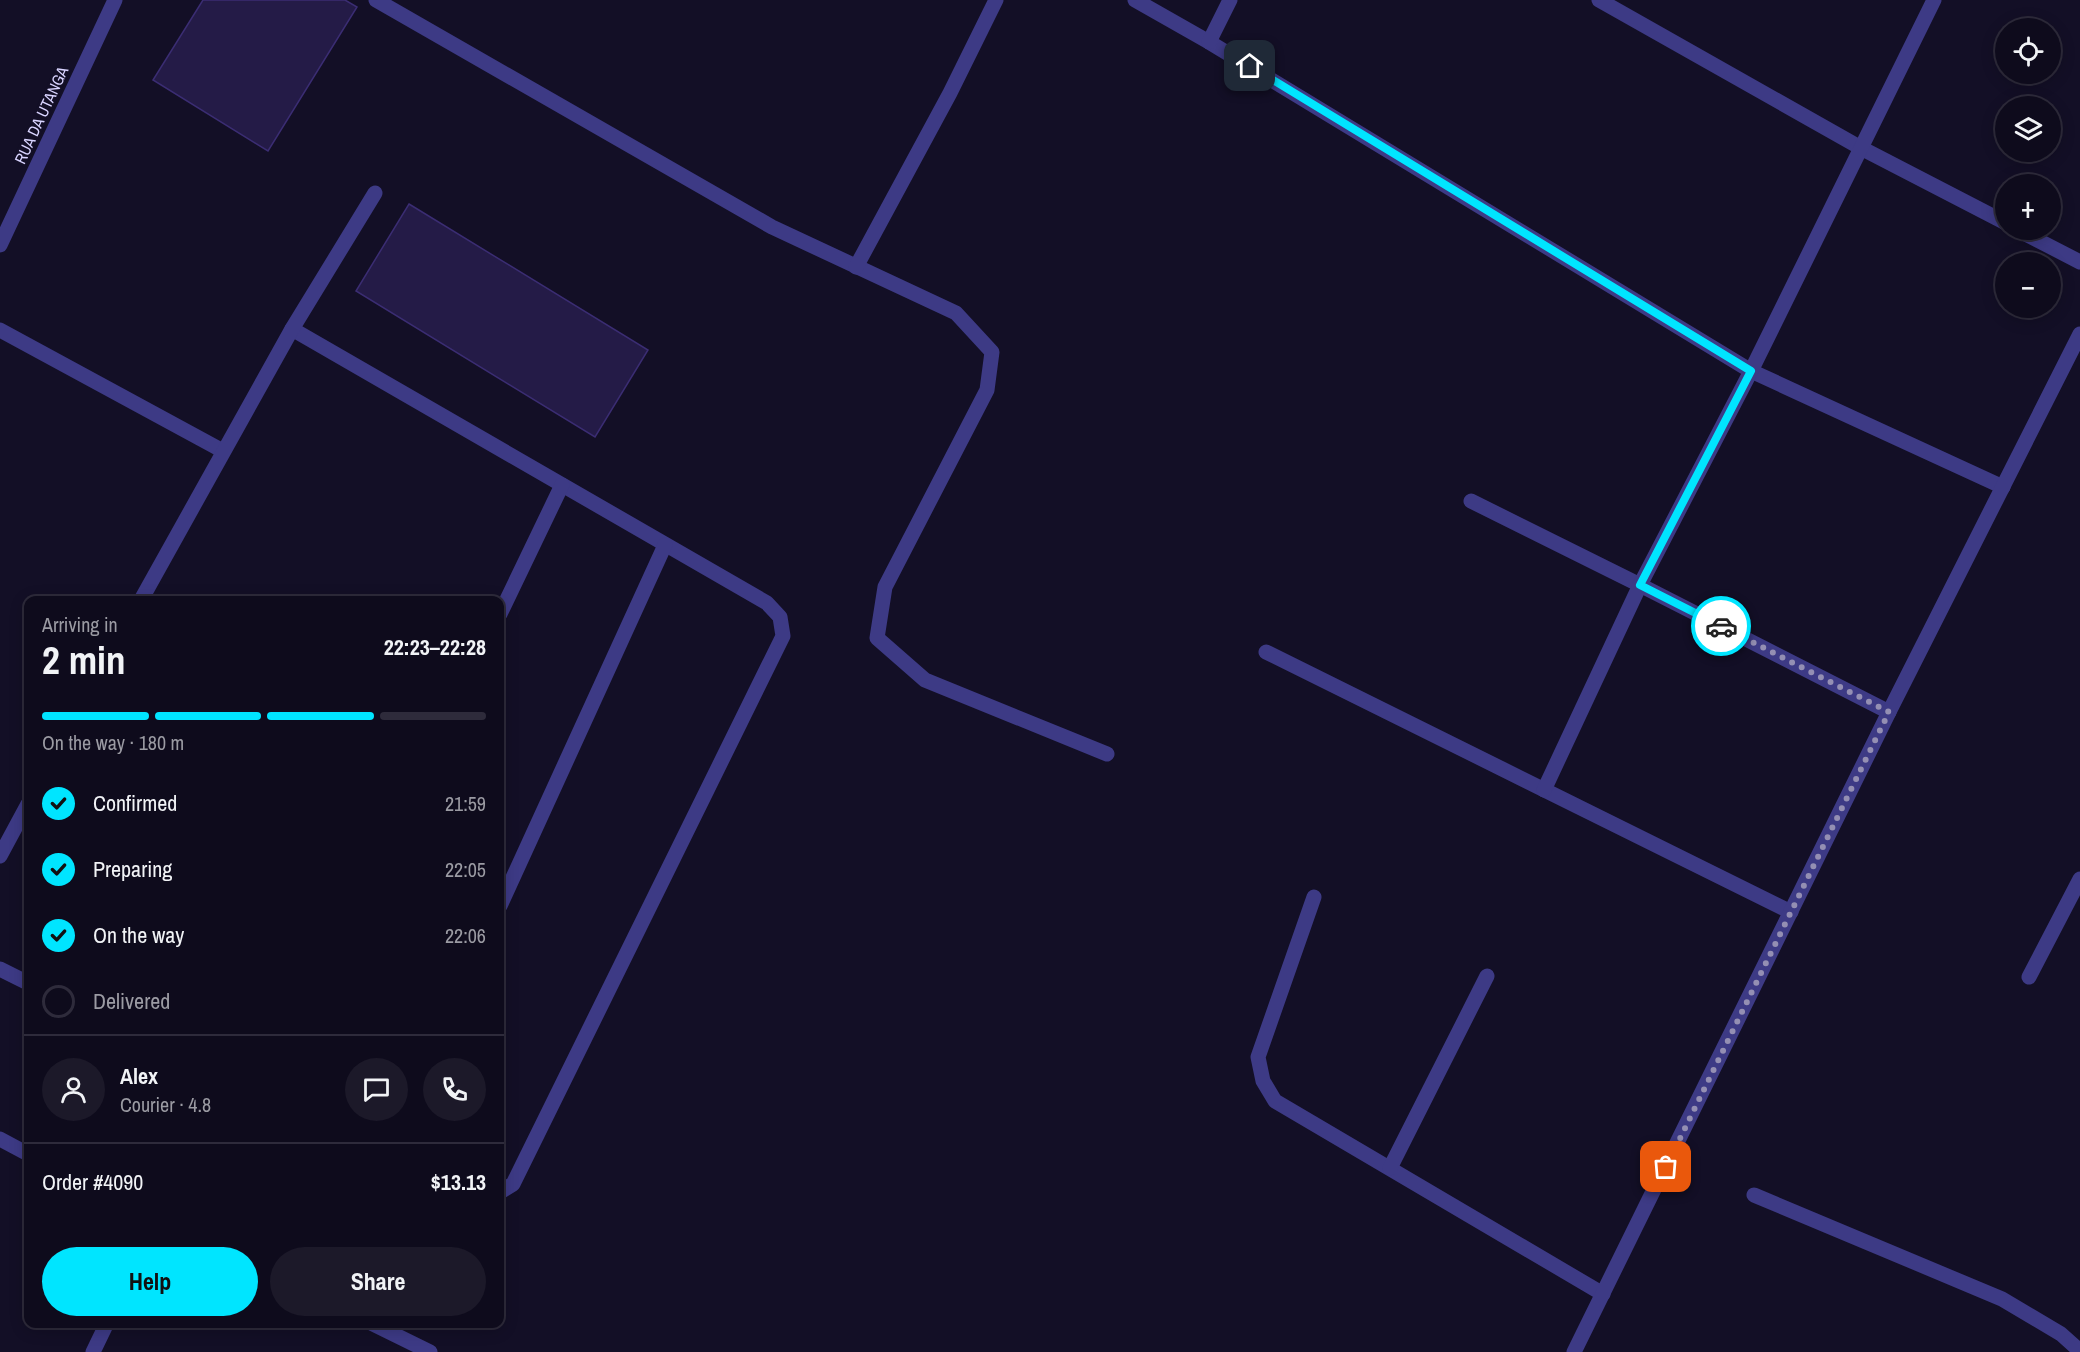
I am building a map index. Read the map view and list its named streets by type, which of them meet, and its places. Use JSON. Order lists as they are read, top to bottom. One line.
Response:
{"streets":{"street":["RUA DA UTANGA"]},"page":{"map_buttons":["+","−"],"heading":["2 min","Arriving in","22:23–22:28"],"panel":["Alex","Courier · 4.8","Order #4090","$13.13"],"bar":"On the way · 180 m","list":[["Confirmed","21:59"],["Preparing","22:05"],["On the way","22:06"],"Delivered"],"buttons":["Help","Share"]}}
